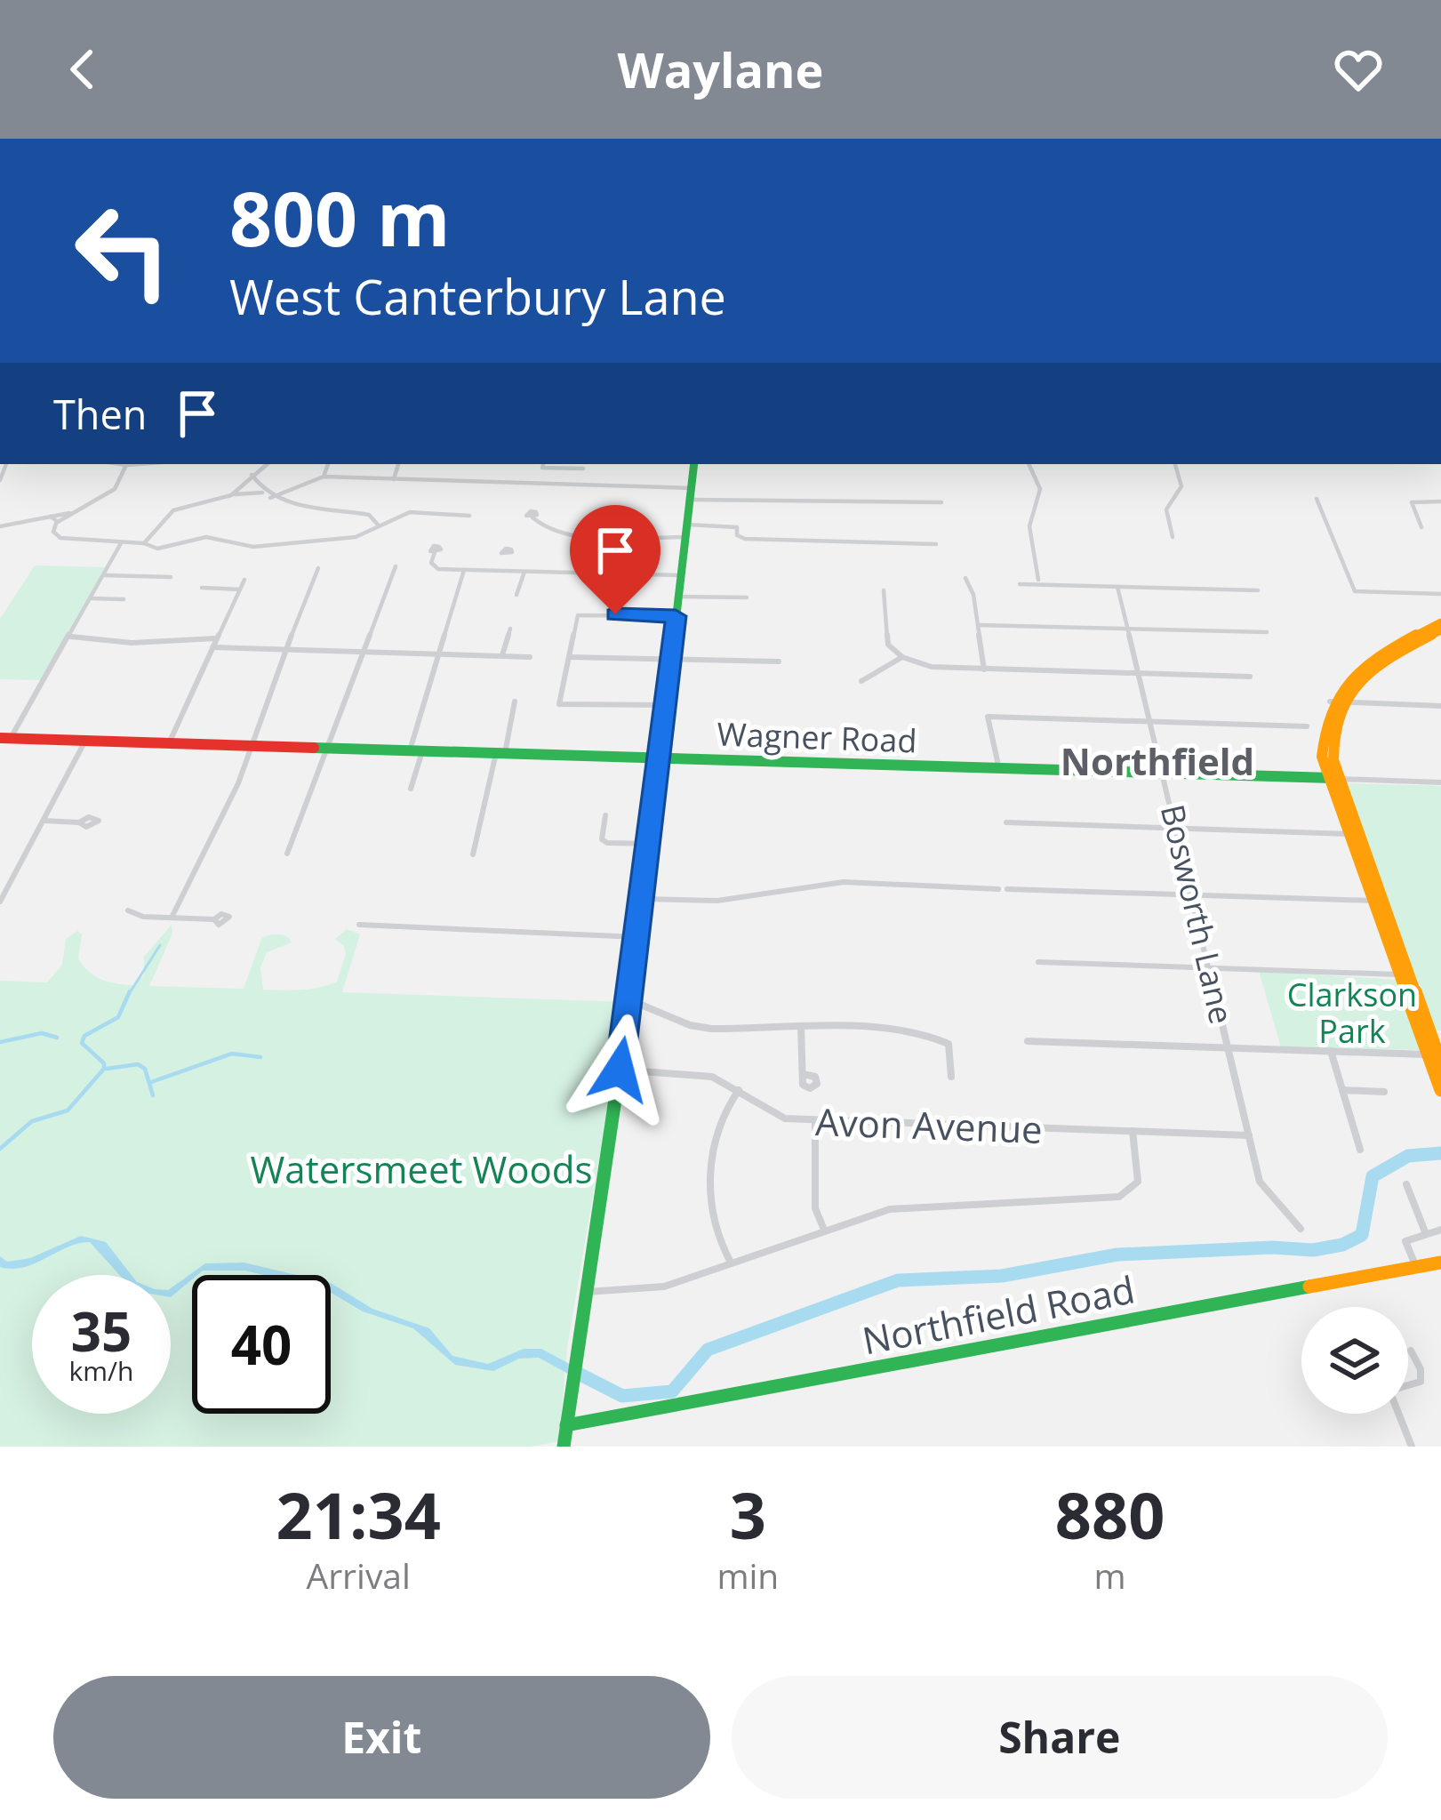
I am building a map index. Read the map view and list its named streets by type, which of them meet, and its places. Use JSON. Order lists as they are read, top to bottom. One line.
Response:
{"streets":{"street":["Wagner Road","Bosworth Lane","Avon Avenue","Northfield Road"]},"crossings":[["Wagner Road","Bosworth Lane"],["Bosworth Lane","Avon Avenue"]],"districts":["Northfield"],"parks":["Clarkson Park","Watersmeet Woods"],"page":{"header":"Waylane","turn":["800 m","West Canterbury Lane"],"then":"Then","speed":"35 km/h","limit":"40","eta":["21:34","Arrival","3","min","880","m"],"buttons":["Exit","Share"]}}
